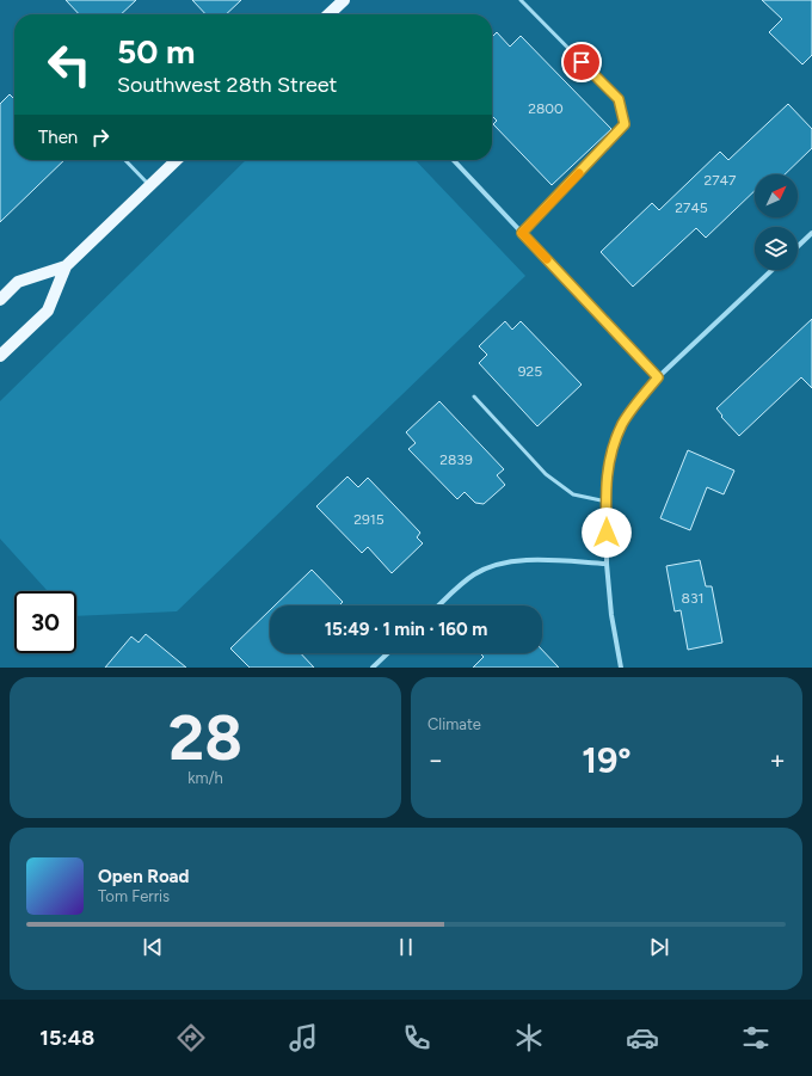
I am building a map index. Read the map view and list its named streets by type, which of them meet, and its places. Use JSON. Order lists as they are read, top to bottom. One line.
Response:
{"house_numbers":["2800","2747","2745","925","2839","2915","831"],"north":"top right","page":{"turn":["50 m","Southwest 28th Street"],"then":"Then","limit":"30","trip":"15:49 · 1 min · 160 m","tile":[["28","km/h"],"Climate"],"heat":["−","19°","+"],"song":["Open Road","Tom Ferris"],"tabs":"15:48"}}
